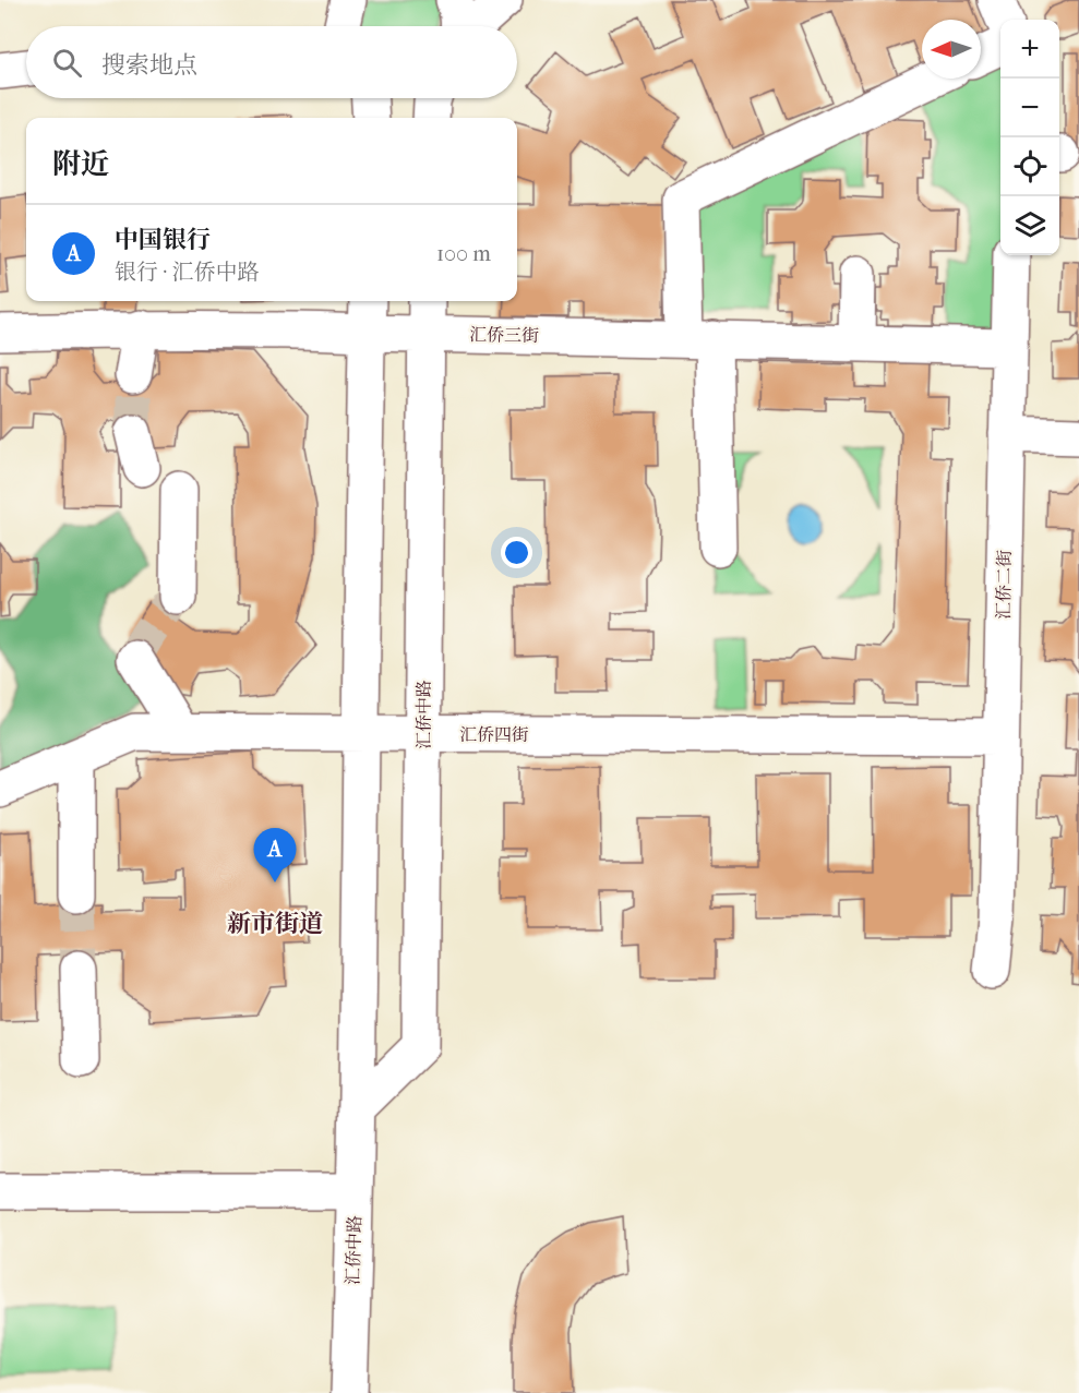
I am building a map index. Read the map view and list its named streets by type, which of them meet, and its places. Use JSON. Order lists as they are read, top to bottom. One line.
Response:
{"streets":{"street":["汇侨三街","汇侨二街","汇侨中路","汇侨四街"]},"crossings":[["汇侨三街","汇侨二街"],["汇侨三街","汇侨中路"],["汇侨二街","汇侨四街"],["汇侨中路","汇侨四街"]],"districts":["新市街道"],"north":"left","page":{"map_buttons":["+","−"],"search":"搜索地点","heading":"附近","list":[{"mark":"A","name":"中国银行","note":"银行 · 汇侨中路","value":"100 m"}],"pins":"A"}}
